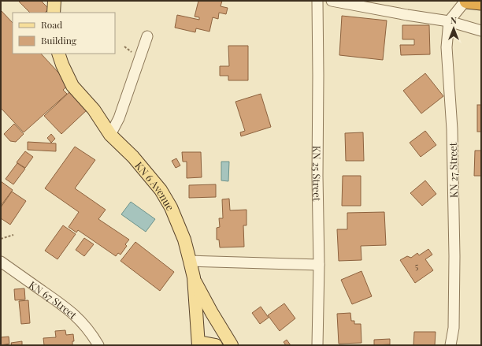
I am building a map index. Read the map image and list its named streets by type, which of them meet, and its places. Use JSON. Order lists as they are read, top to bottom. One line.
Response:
{"streets":{"main road":["KN 6 Avenue"],"street":["KN 27 Street","KN 25 Street","KN 67 Street"]},"house_numbers":["5"],"legend":["Road","Building"],"north":"top"}
